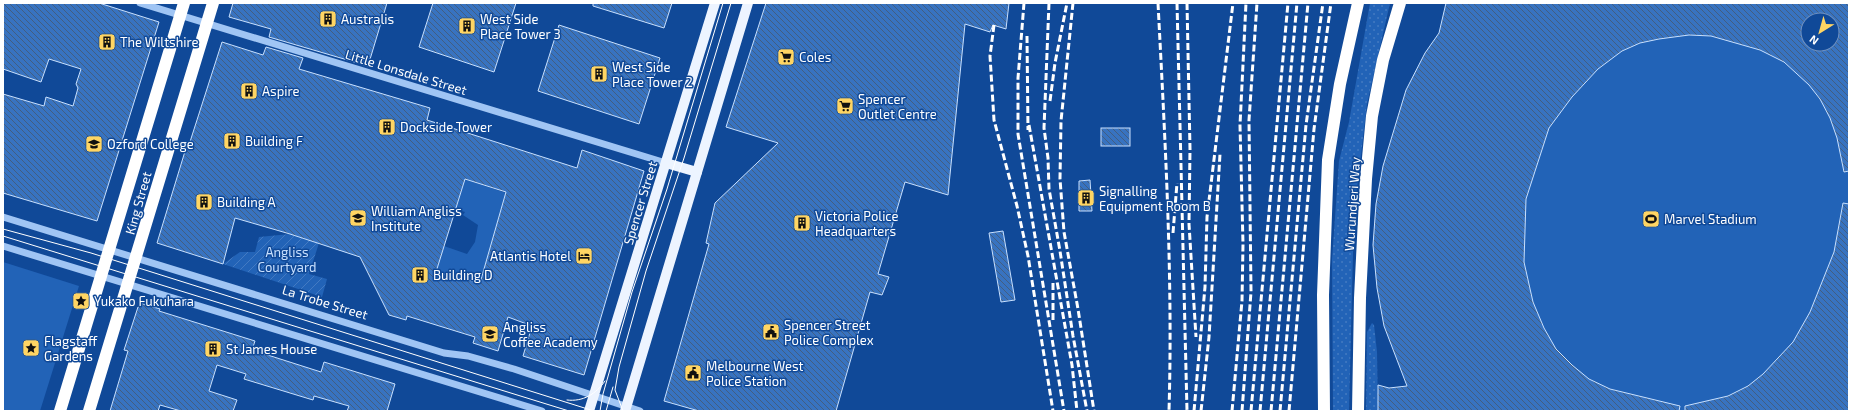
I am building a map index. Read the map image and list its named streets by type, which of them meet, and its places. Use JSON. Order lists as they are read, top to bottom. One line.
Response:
{"streets":{"highway":["King Street","Wurundjeri Way"],"main road":["Spencer Street"],"street":["Little Lonsdale Street","La Trobe Street"]},"crossings":[["Little Lonsdale Street","King Street"],["Little Lonsdale Street","Spencer Street"],["King Street","La Trobe Street"],["Spencer Street","La Trobe Street"]],"parks":["Angliss Courtyard"],"places":{"building":["Australis","West Side Place Tower 3","The Wiltshire","West Side Place Tower 2","Aspire","Dockside Tower","Building F","Signalling Equipment Room B","Building A","Victoria Police Headquarters","Building D","St James House"],"supermarket":["Coles","Spencer Outlet Centre"],"school or university":["Ozford College","William Angliss Institute","Angliss Coffee Academy"],"sports":["Marvel Stadium"],"hotel":["Atlantis Hotel"],"place":["Yukako Fukuhara","Flagstaff Gardens"],"public building":["Spencer Street Police Complex","Melbourne West Police Station"]},"north":"bottom left"}
